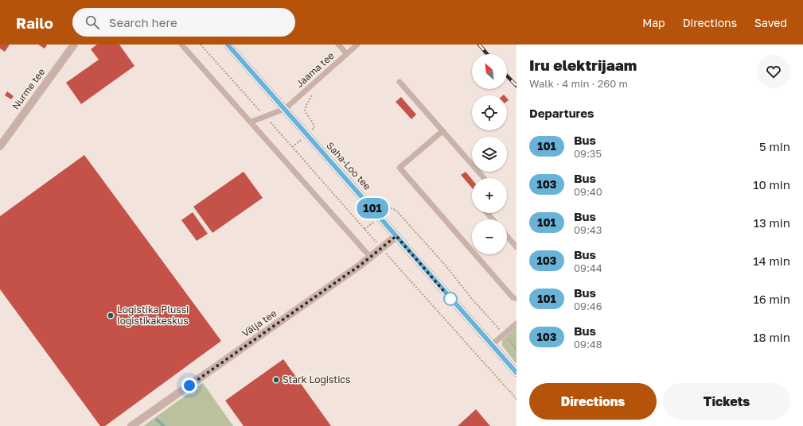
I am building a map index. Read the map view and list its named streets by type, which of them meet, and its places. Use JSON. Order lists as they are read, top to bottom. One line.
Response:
{"streets":{"main road":["Saha-Loo tee"],"street":["Nurme tee","Välja tee"],"lane":["Jaama tee"]},"crossings":[["Jaama tee","Saha-Loo tee"],["Saha-Loo tee","Välja tee"]],"places":["Logistika Plussi logistikakeskus","Stark Logistics"],"lines":["bus line 101"],"north":"top left","page":{"header":"Railo","search":"Search here","nav":["Map","Directions","Saved"],"on_map":"101","heading":[["Iru elektrijaam","Walk · 4 min · 260 m"],"Departures"],"map_buttons":["+","−"],"list":[{"mark":"101","name":"Bus","note":"09:35","value":"5 min"},{"mark":"103","name":"Bus","note":"09:40","value":"10 min"},{"mark":"101","name":"Bus","note":"09:43","value":"13 min"},{"mark":"103","name":"Bus","note":"09:44","value":"14 min"},{"mark":"101","name":"Bus","note":"09:46","value":"16 min"},{"mark":"103","name":"Bus","note":"09:48","value":"18 min"}],"buttons":["Directions","Tickets"]}}
